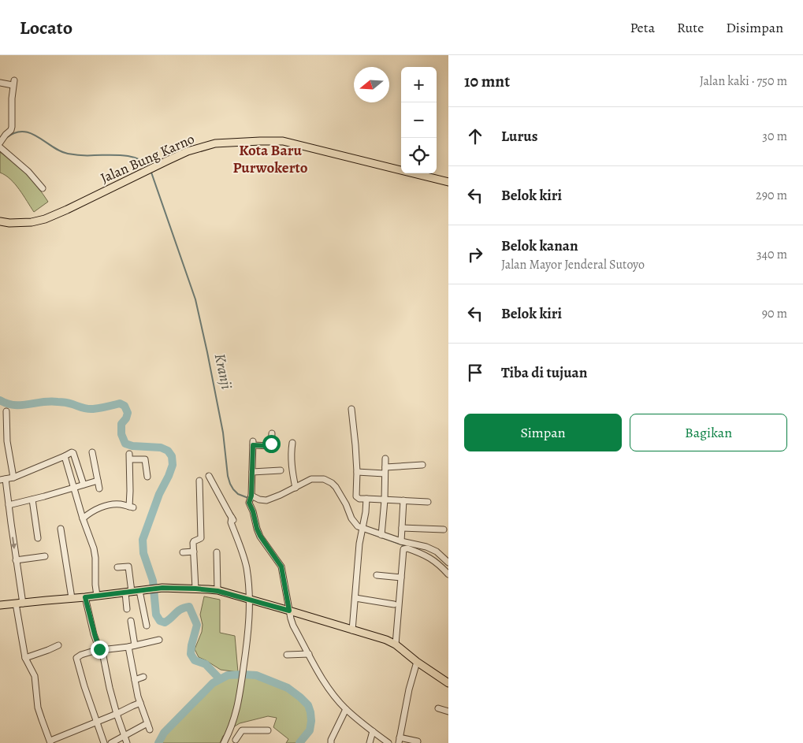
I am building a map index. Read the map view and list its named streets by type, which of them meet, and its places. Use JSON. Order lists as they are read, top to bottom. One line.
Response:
{"streets":{"main road":["Jalan Bung Karno"]},"districts":["Kota Baru Purwokerto"],"water":["Kranji"],"north":"left","page":{"header":"Locato","nav":["Peta","Rute","Disimpan"],"heading":["10 mnt","Jalan kaki · 750 m"],"map_buttons":["+","−"],"list":[["Lurus","30 m"],["Belok kiri","290 m"],["Belok kanan","Jalan Mayor Jenderal Sutoyo","340 m"],["Belok kiri","90 m"],"Tiba di tujuan"],"buttons":["Simpan","Bagikan"]}}
